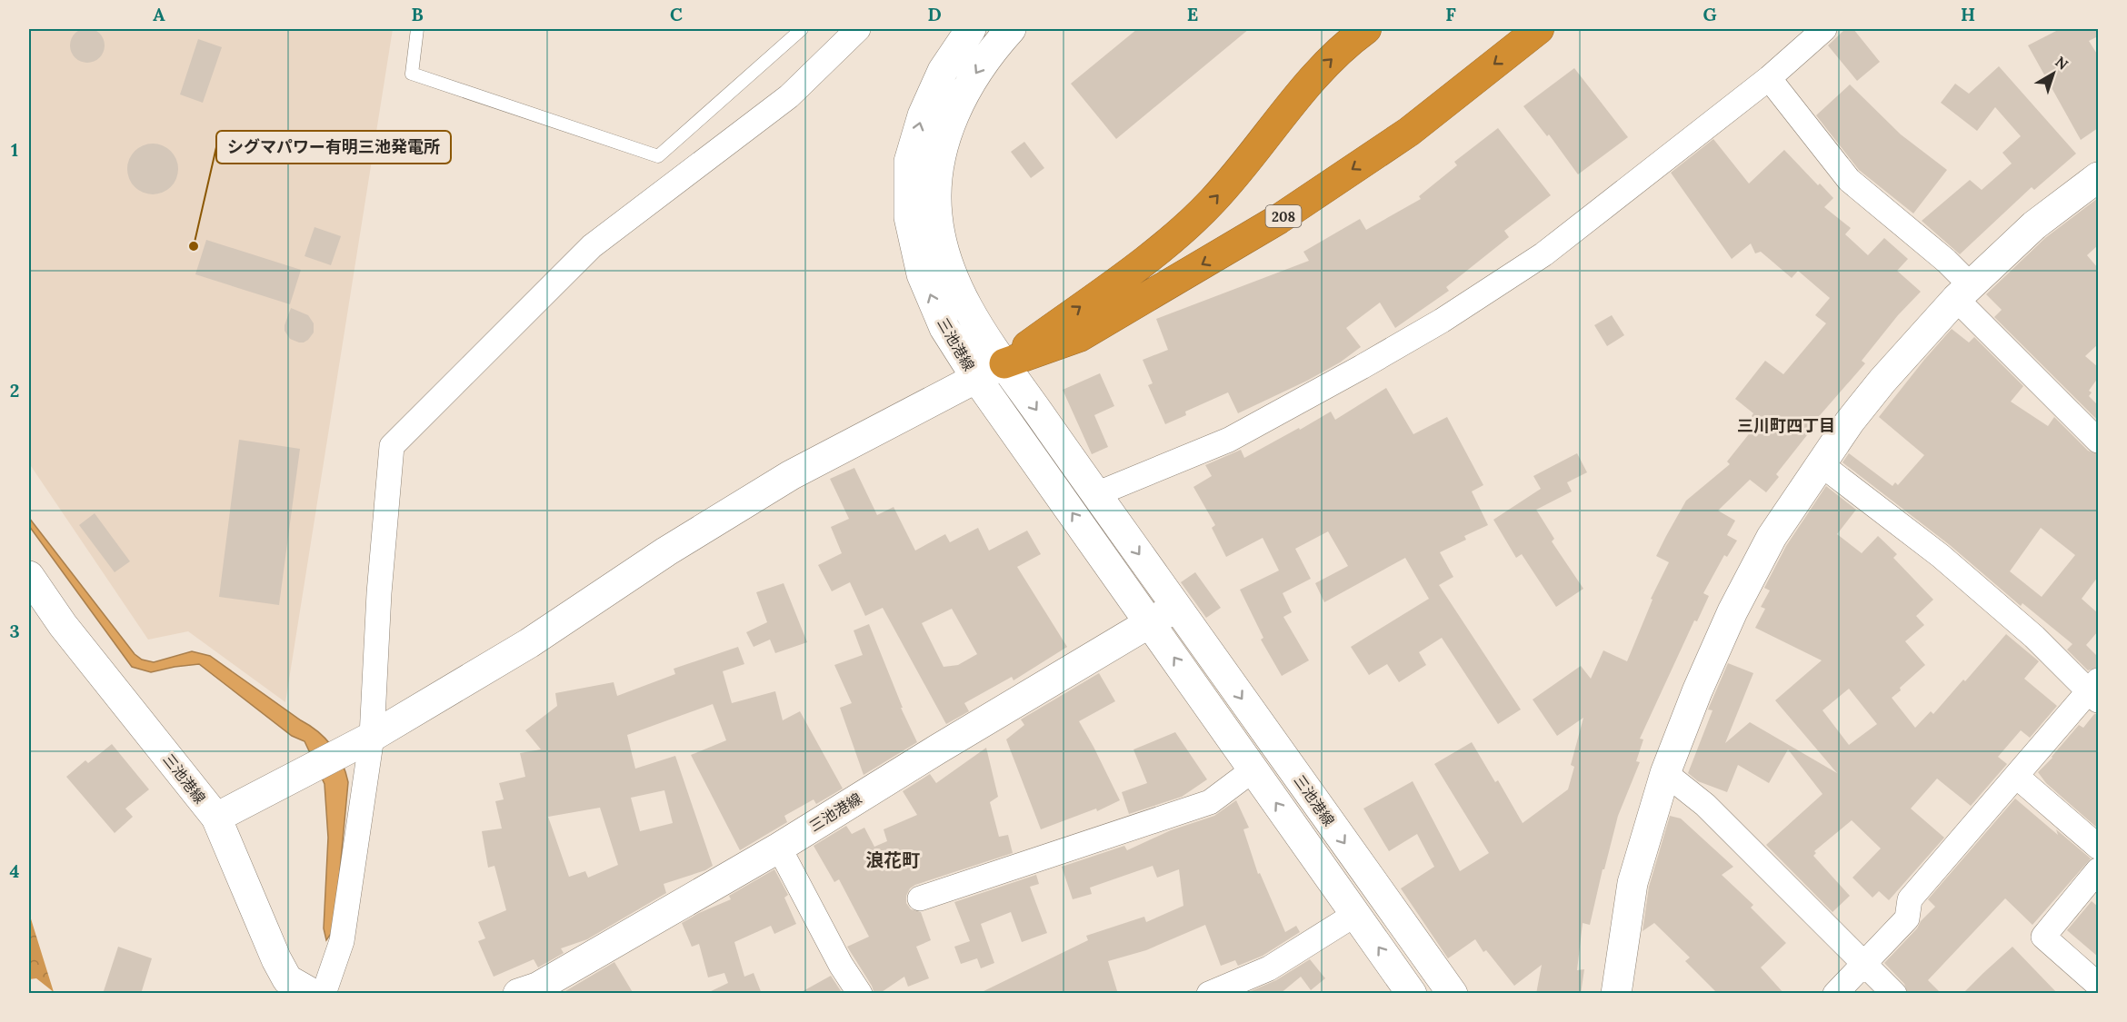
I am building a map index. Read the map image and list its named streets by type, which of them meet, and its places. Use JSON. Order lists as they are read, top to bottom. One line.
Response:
{"streets":{"highway":["208"],"main road":["三池港線"]},"crossings":[["208","三池港線"]],"districts":["三川町四丁目","浪花町"],"places":["シグマパワー有明三池発電所"],"north":"top right","grid":{"columns":["A","B","C","D","E","F","G","H"],"rows":["1","2","3","4"]}}
